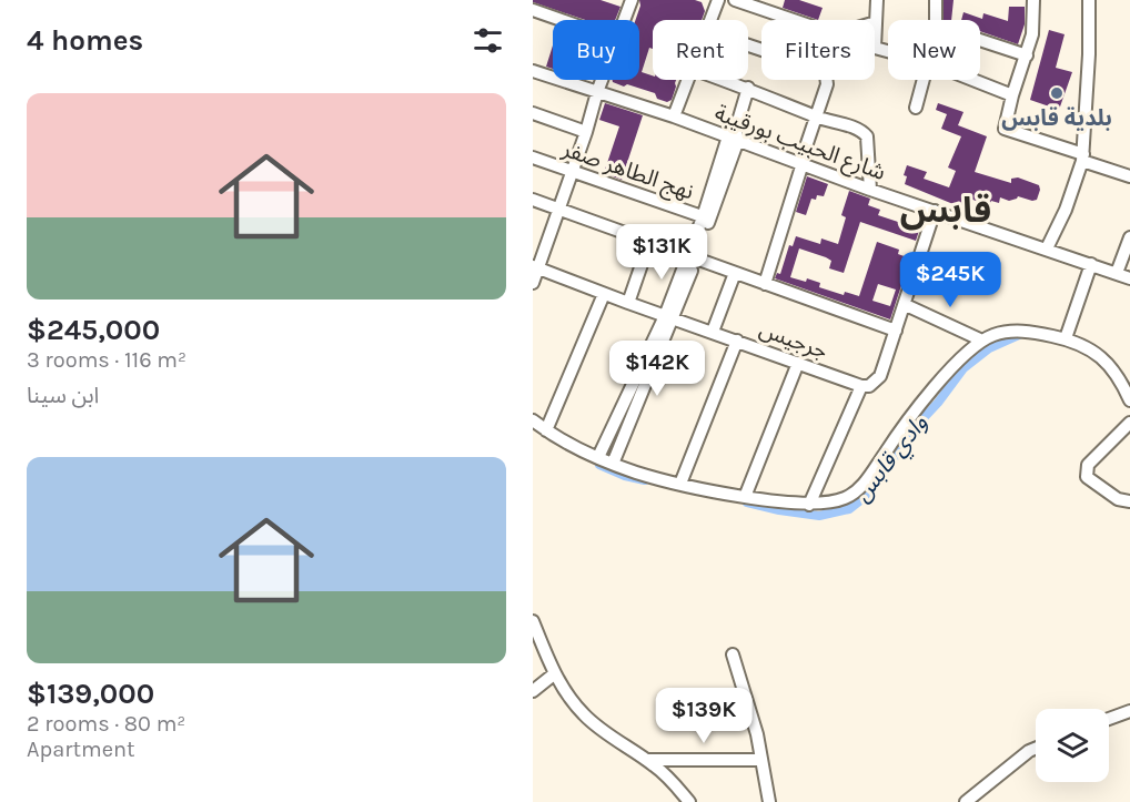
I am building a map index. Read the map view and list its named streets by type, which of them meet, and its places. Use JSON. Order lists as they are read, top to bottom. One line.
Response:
{"streets":{"street":["شارع الحبيب بورقيبة","نهج الطاهر صفر","جرجيس"]},"districts":["قابس"],"water":["وادي قابس"],"places":["بلدية قابس"],"page":{"heading":"4 homes","chip":["Buy","Rent","Filters","New"],"list":[{"name":"$245,000","note":"3 rooms · 116 m² · ابن سينا"},{"name":"$139,000","note":"2 rooms · 80 m² · Apartment"}],"price":["$131K","$245K","$142K","$139K"]}}
